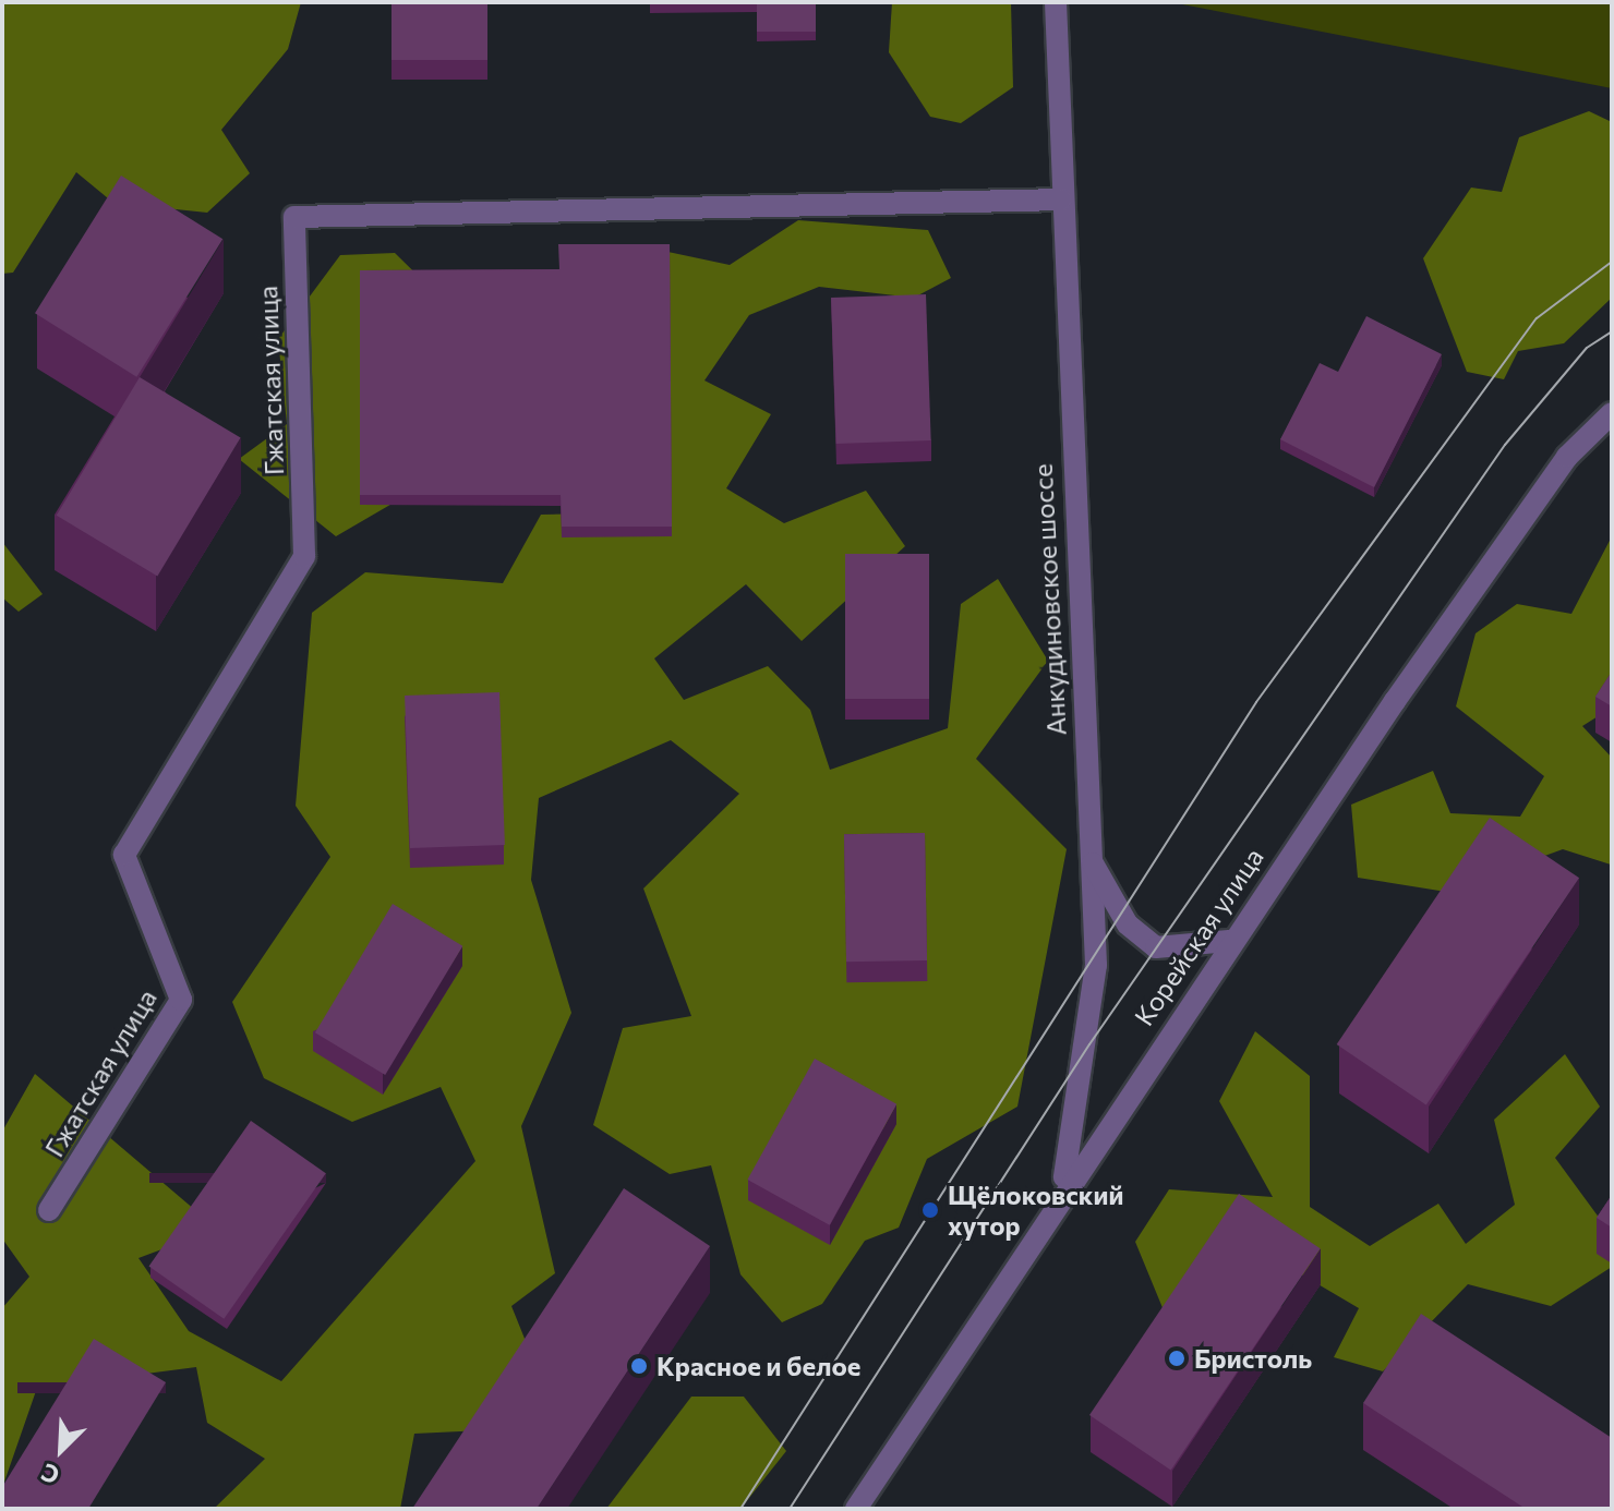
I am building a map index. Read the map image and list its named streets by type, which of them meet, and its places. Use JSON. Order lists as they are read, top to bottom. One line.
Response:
{"streets":{"street":["Гжатская улица","Анкудиновское шоссе","Корейская улица"]},"crossings":[["Гжатская улица","Анкудиновское шоссе"],["Анкудиновское шоссе","Корейская улица"]],"places":["Щёлоковский хутор","Бристоль","Красное и белое"],"north":"bottom left"}
